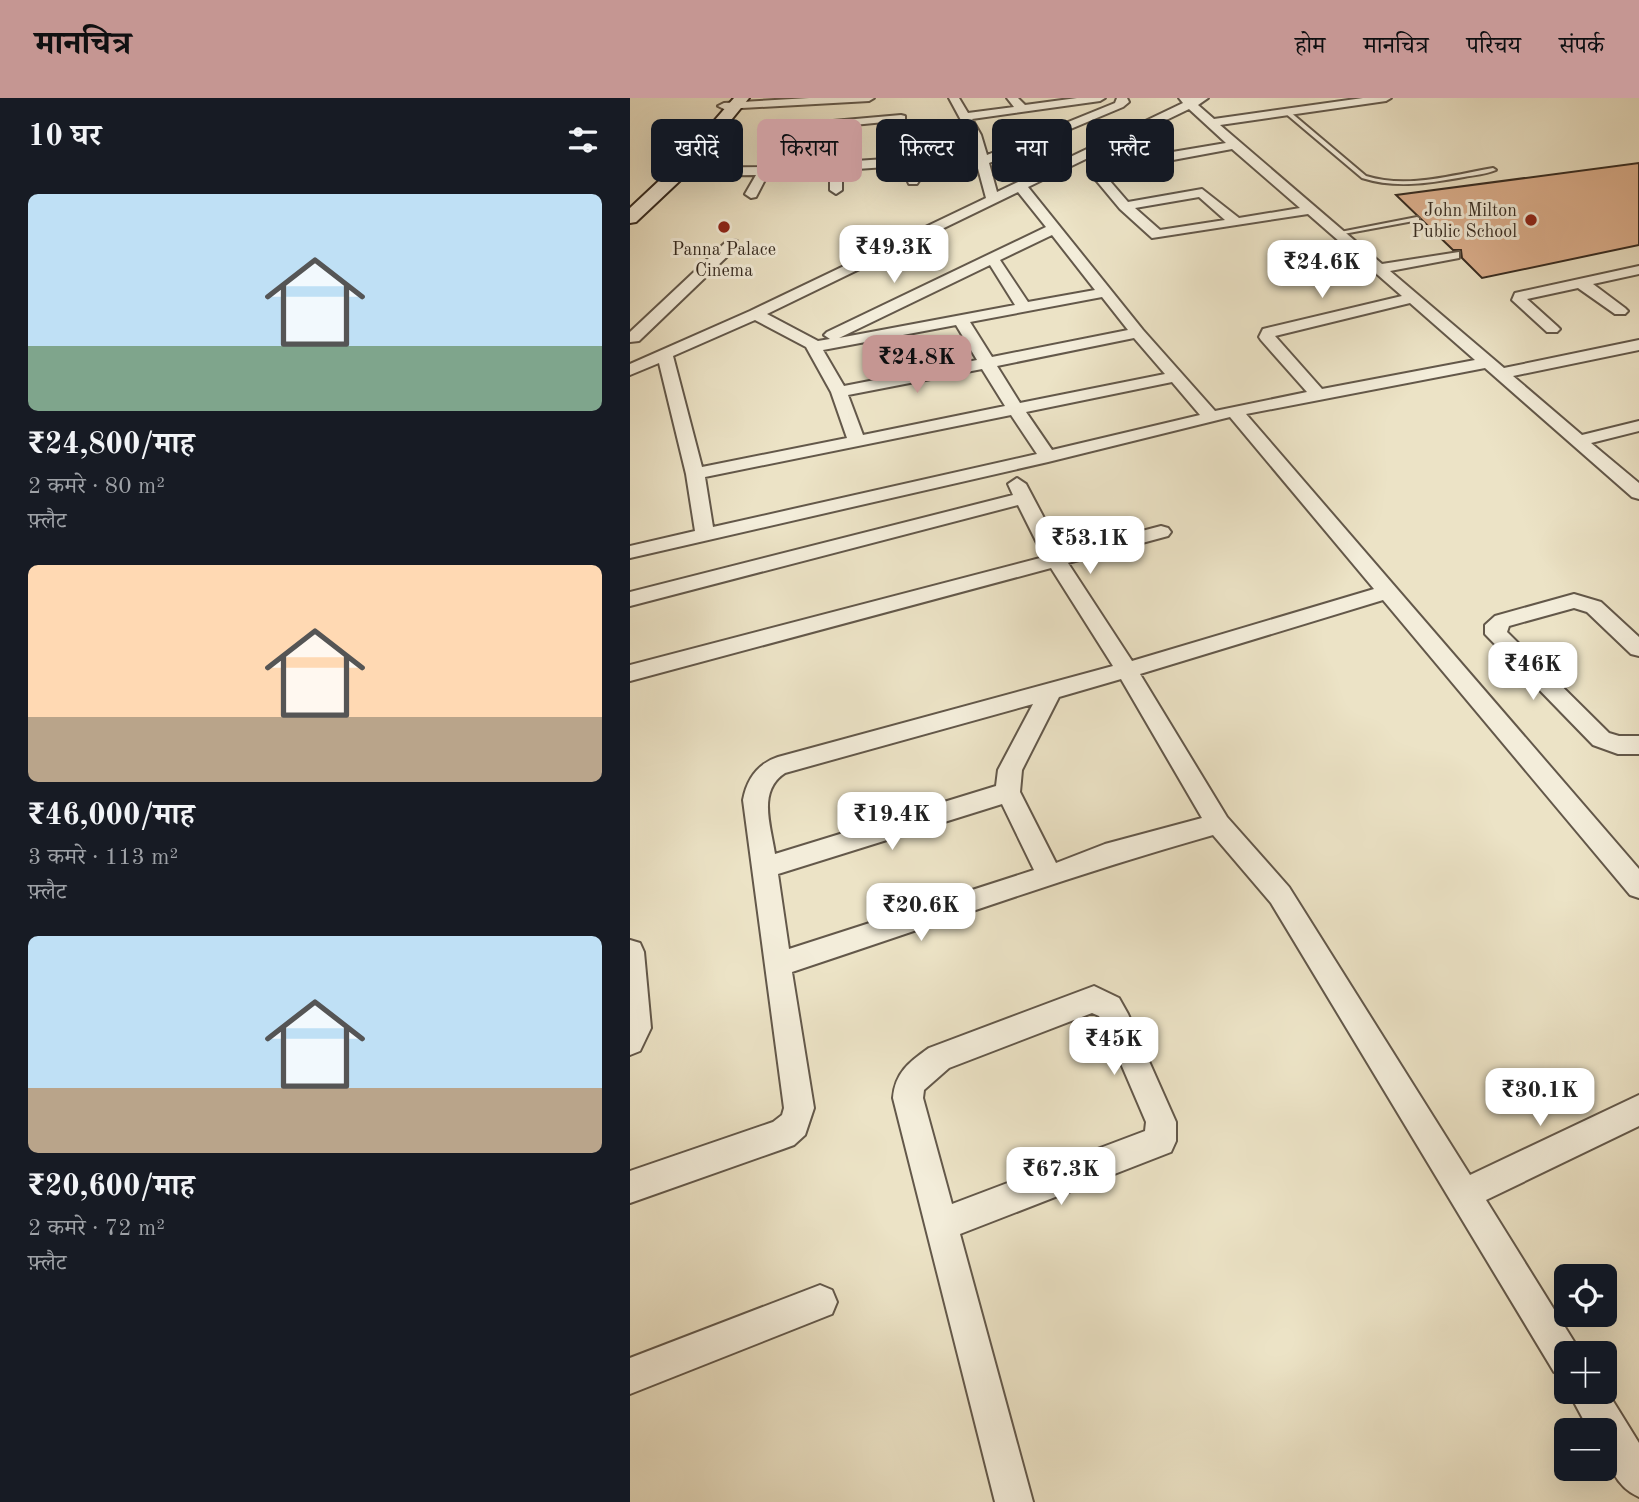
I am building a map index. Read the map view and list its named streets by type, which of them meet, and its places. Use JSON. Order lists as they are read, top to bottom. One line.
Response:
{"places":["John Milton Public School","Panna Palace Cinema"],"page":{"header":"मानचित्र","nav":["होम","मानचित्र","परिचय","संपर्क"],"heading":"10 घर","chip":["खरीदें","किराया","फ़िल्टर","नया","फ़्लैट"],"list":[{"name":"₹24,800/माह","note":"2 कमरे · 80 m² · फ़्लैट"},{"name":"₹46,000/माह","note":"3 कमरे · 113 m² · फ़्लैट"},{"name":"₹20,600/माह","note":"2 कमरे · 72 m² · फ़्लैट"}],"price":["₹49.3K","₹24.6K","₹24.8K","₹53.1K","₹46K","₹19.4K","₹20.6K","₹45K","₹30.1K","₹67.3K"],"map_buttons":["+","−"]}}
